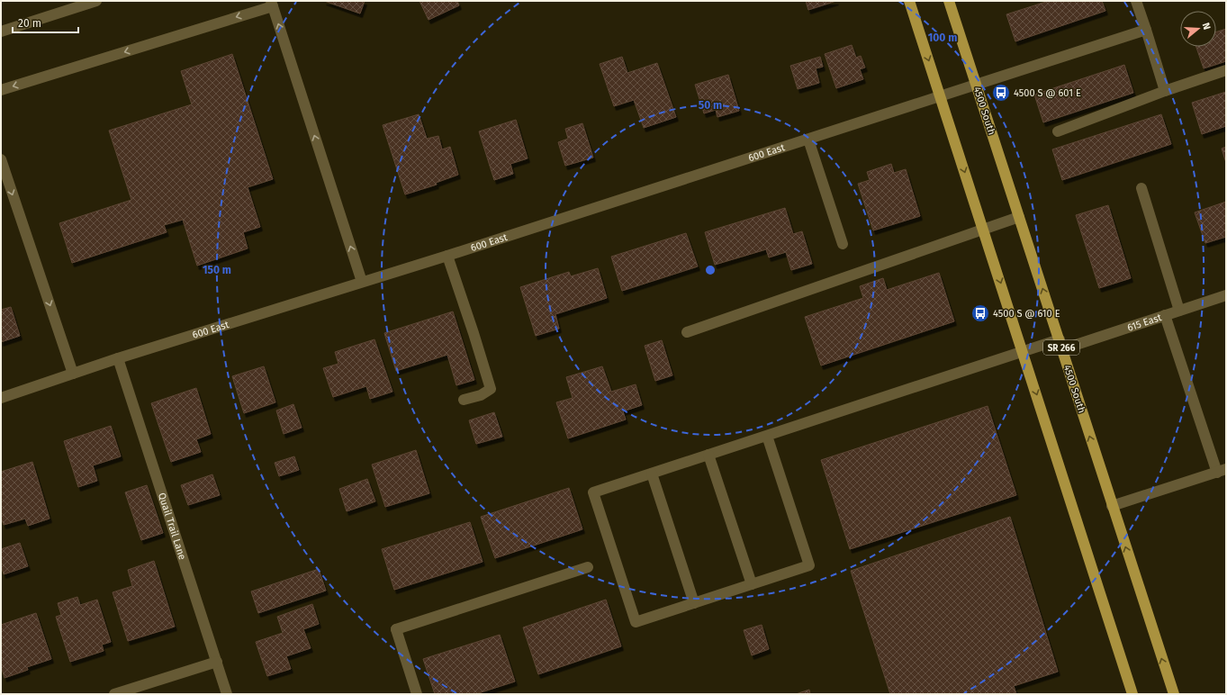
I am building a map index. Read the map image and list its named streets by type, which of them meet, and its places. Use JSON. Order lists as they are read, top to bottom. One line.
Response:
{"streets":{"main road":["4500 South","SR 266"],"street":["600 East","615 East","Quail Trail Lane"]},"crossings":[["4500 South","600 East"],["4500 South","615 East"],["600 East","Quail Trail Lane"]],"places":{"bus stop":["4500 S @ 601 E","4500 S @ 610 E"]},"scale_bar":"20 m","north":"right","rings":["100 m","50 m","150 m"]}
